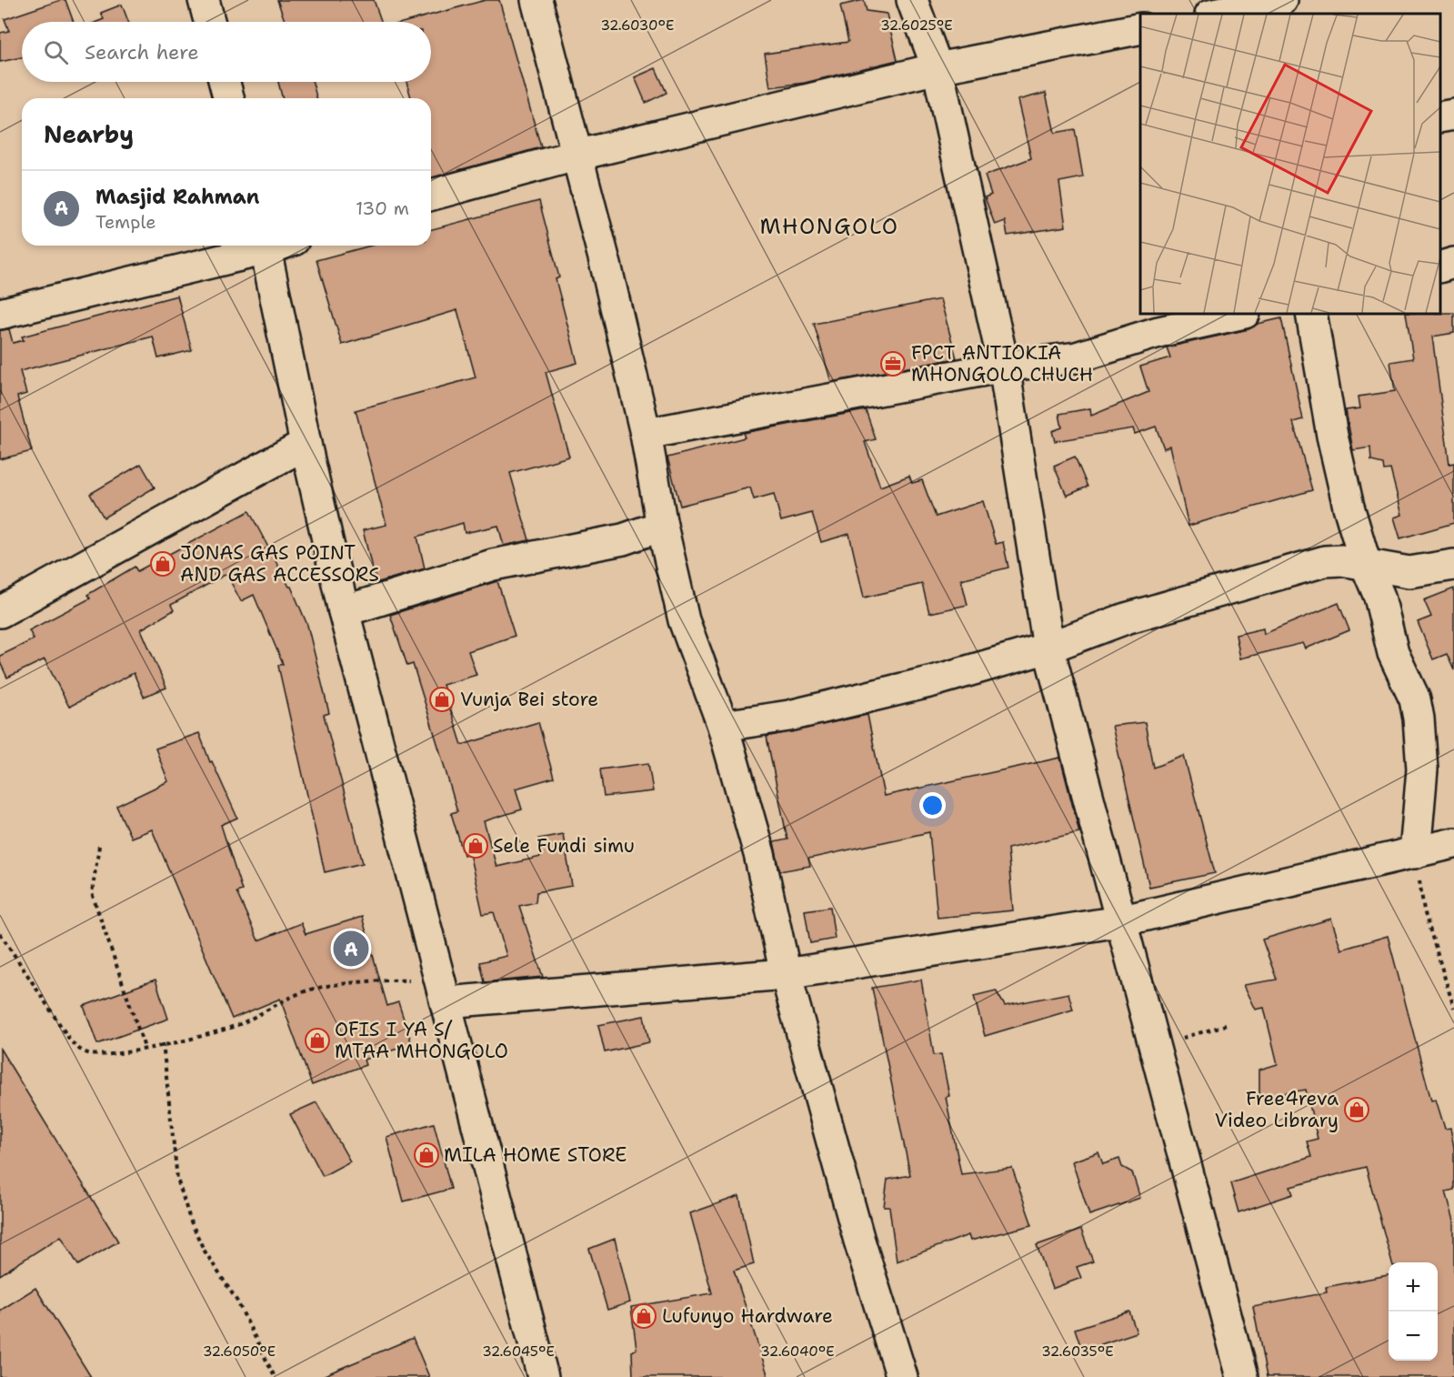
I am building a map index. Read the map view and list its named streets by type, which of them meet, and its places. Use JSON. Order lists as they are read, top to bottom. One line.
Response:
{"districts":["MHONGOLO"],"places":{"office":["FPCT ANTIOKIA MHONGOLO CHUCH"],"shop":["JONAS GAS POINT AND GAS ACCESSORS","Vunja Bei store","Sele Fundi simu","OFIS I YA S/ MTAA MHONGOLO","Free4reva Video Library","MILA HOME STORE","Lufunyo Hardware"]},"page":{"search":"Search here","heading":"Nearby","list":[{"mark":"A","name":"Masjid Rahman","note":"Temple","value":"130 m"}],"pins":"A","map_buttons":["+","−"]},"coordinates":["32.6030°E","32.6025°E","32.6050°E","32.6045°E","32.6040°E","32.6035°E"]}
